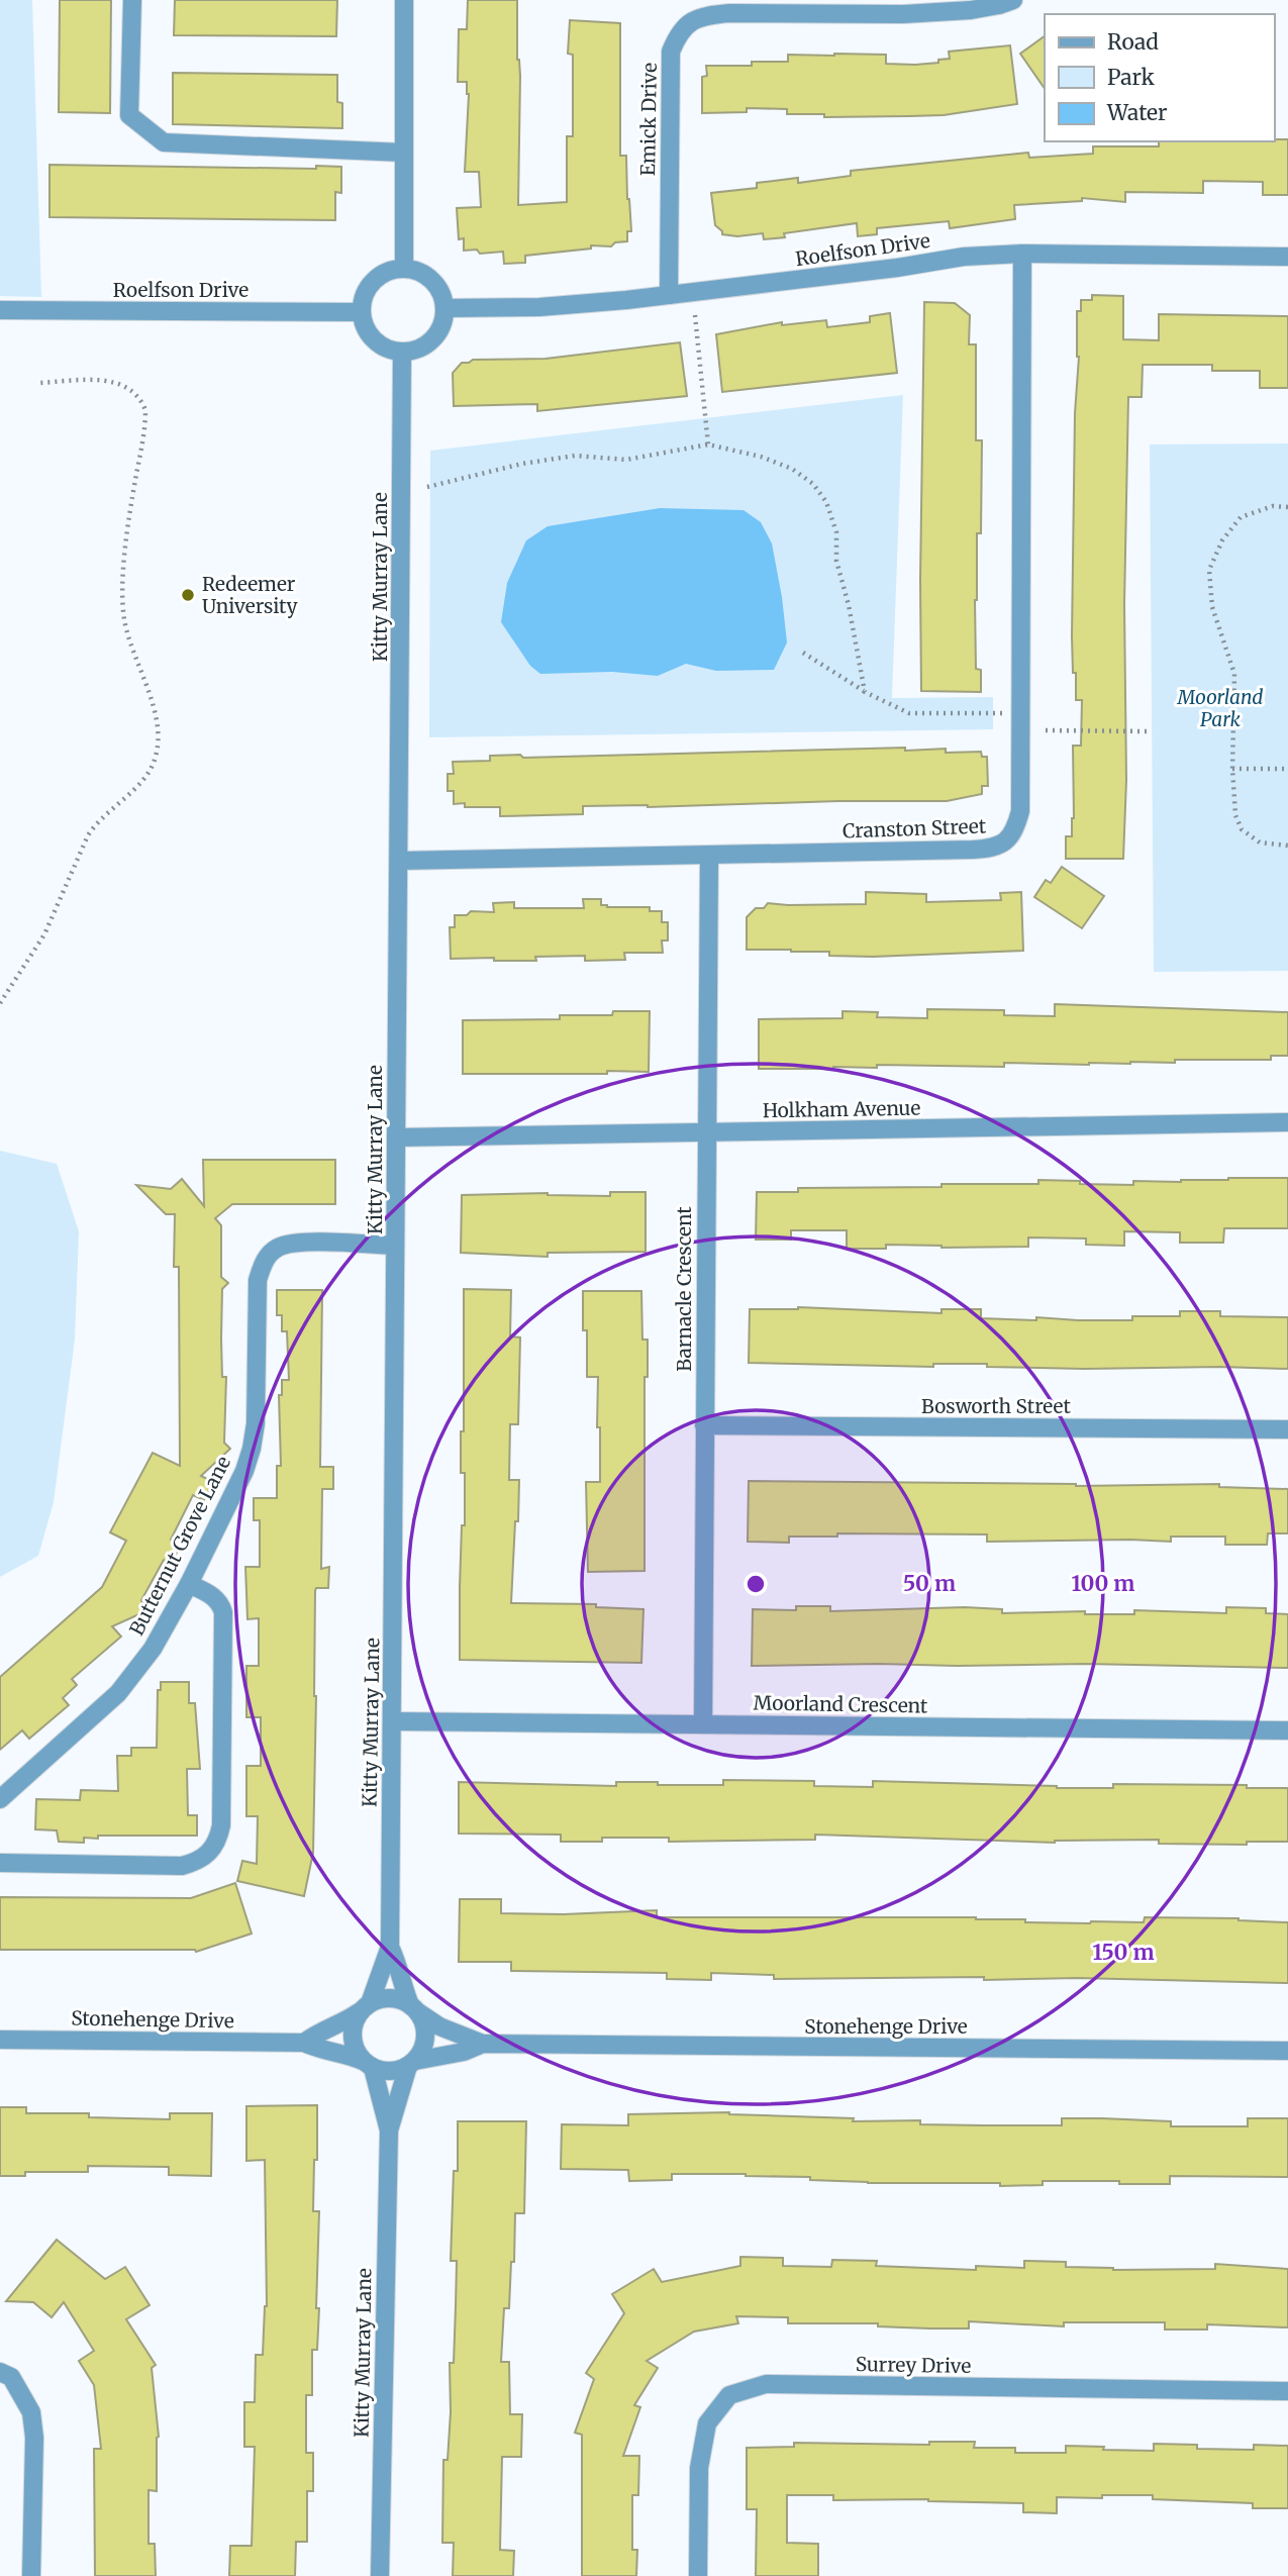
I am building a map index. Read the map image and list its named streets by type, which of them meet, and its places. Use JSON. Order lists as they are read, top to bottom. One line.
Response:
{"streets":{"street":["Emick Drive","Roelfson Drive","Kitty Murray Lane","Cranston Street","Holkham Avenue","Barnacle Crescent","Bosworth Street","Butternut Grove Lane","Moorland Crescent","Stonehenge Drive","Surrey Drive"]},"crossings":[["Emick Drive","Roelfson Drive"],["Roelfson Drive","Kitty Murray Lane"],["Roelfson Drive","Cranston Street"],["Kitty Murray Lane","Cranston Street"],["Kitty Murray Lane","Holkham Avenue"],["Kitty Murray Lane","Butternut Grove Lane"],["Kitty Murray Lane","Moorland Crescent"],["Kitty Murray Lane","Stonehenge Drive"],["Cranston Street","Barnacle Crescent"],["Holkham Avenue","Barnacle Crescent"],["Barnacle Crescent","Bosworth Street"],["Barnacle Crescent","Moorland Crescent"]],"parks":["Moorland Park"],"places":["Redeemer University"],"legend":["Road","Park","Water"],"rings":["50 m","100 m","150 m"]}
